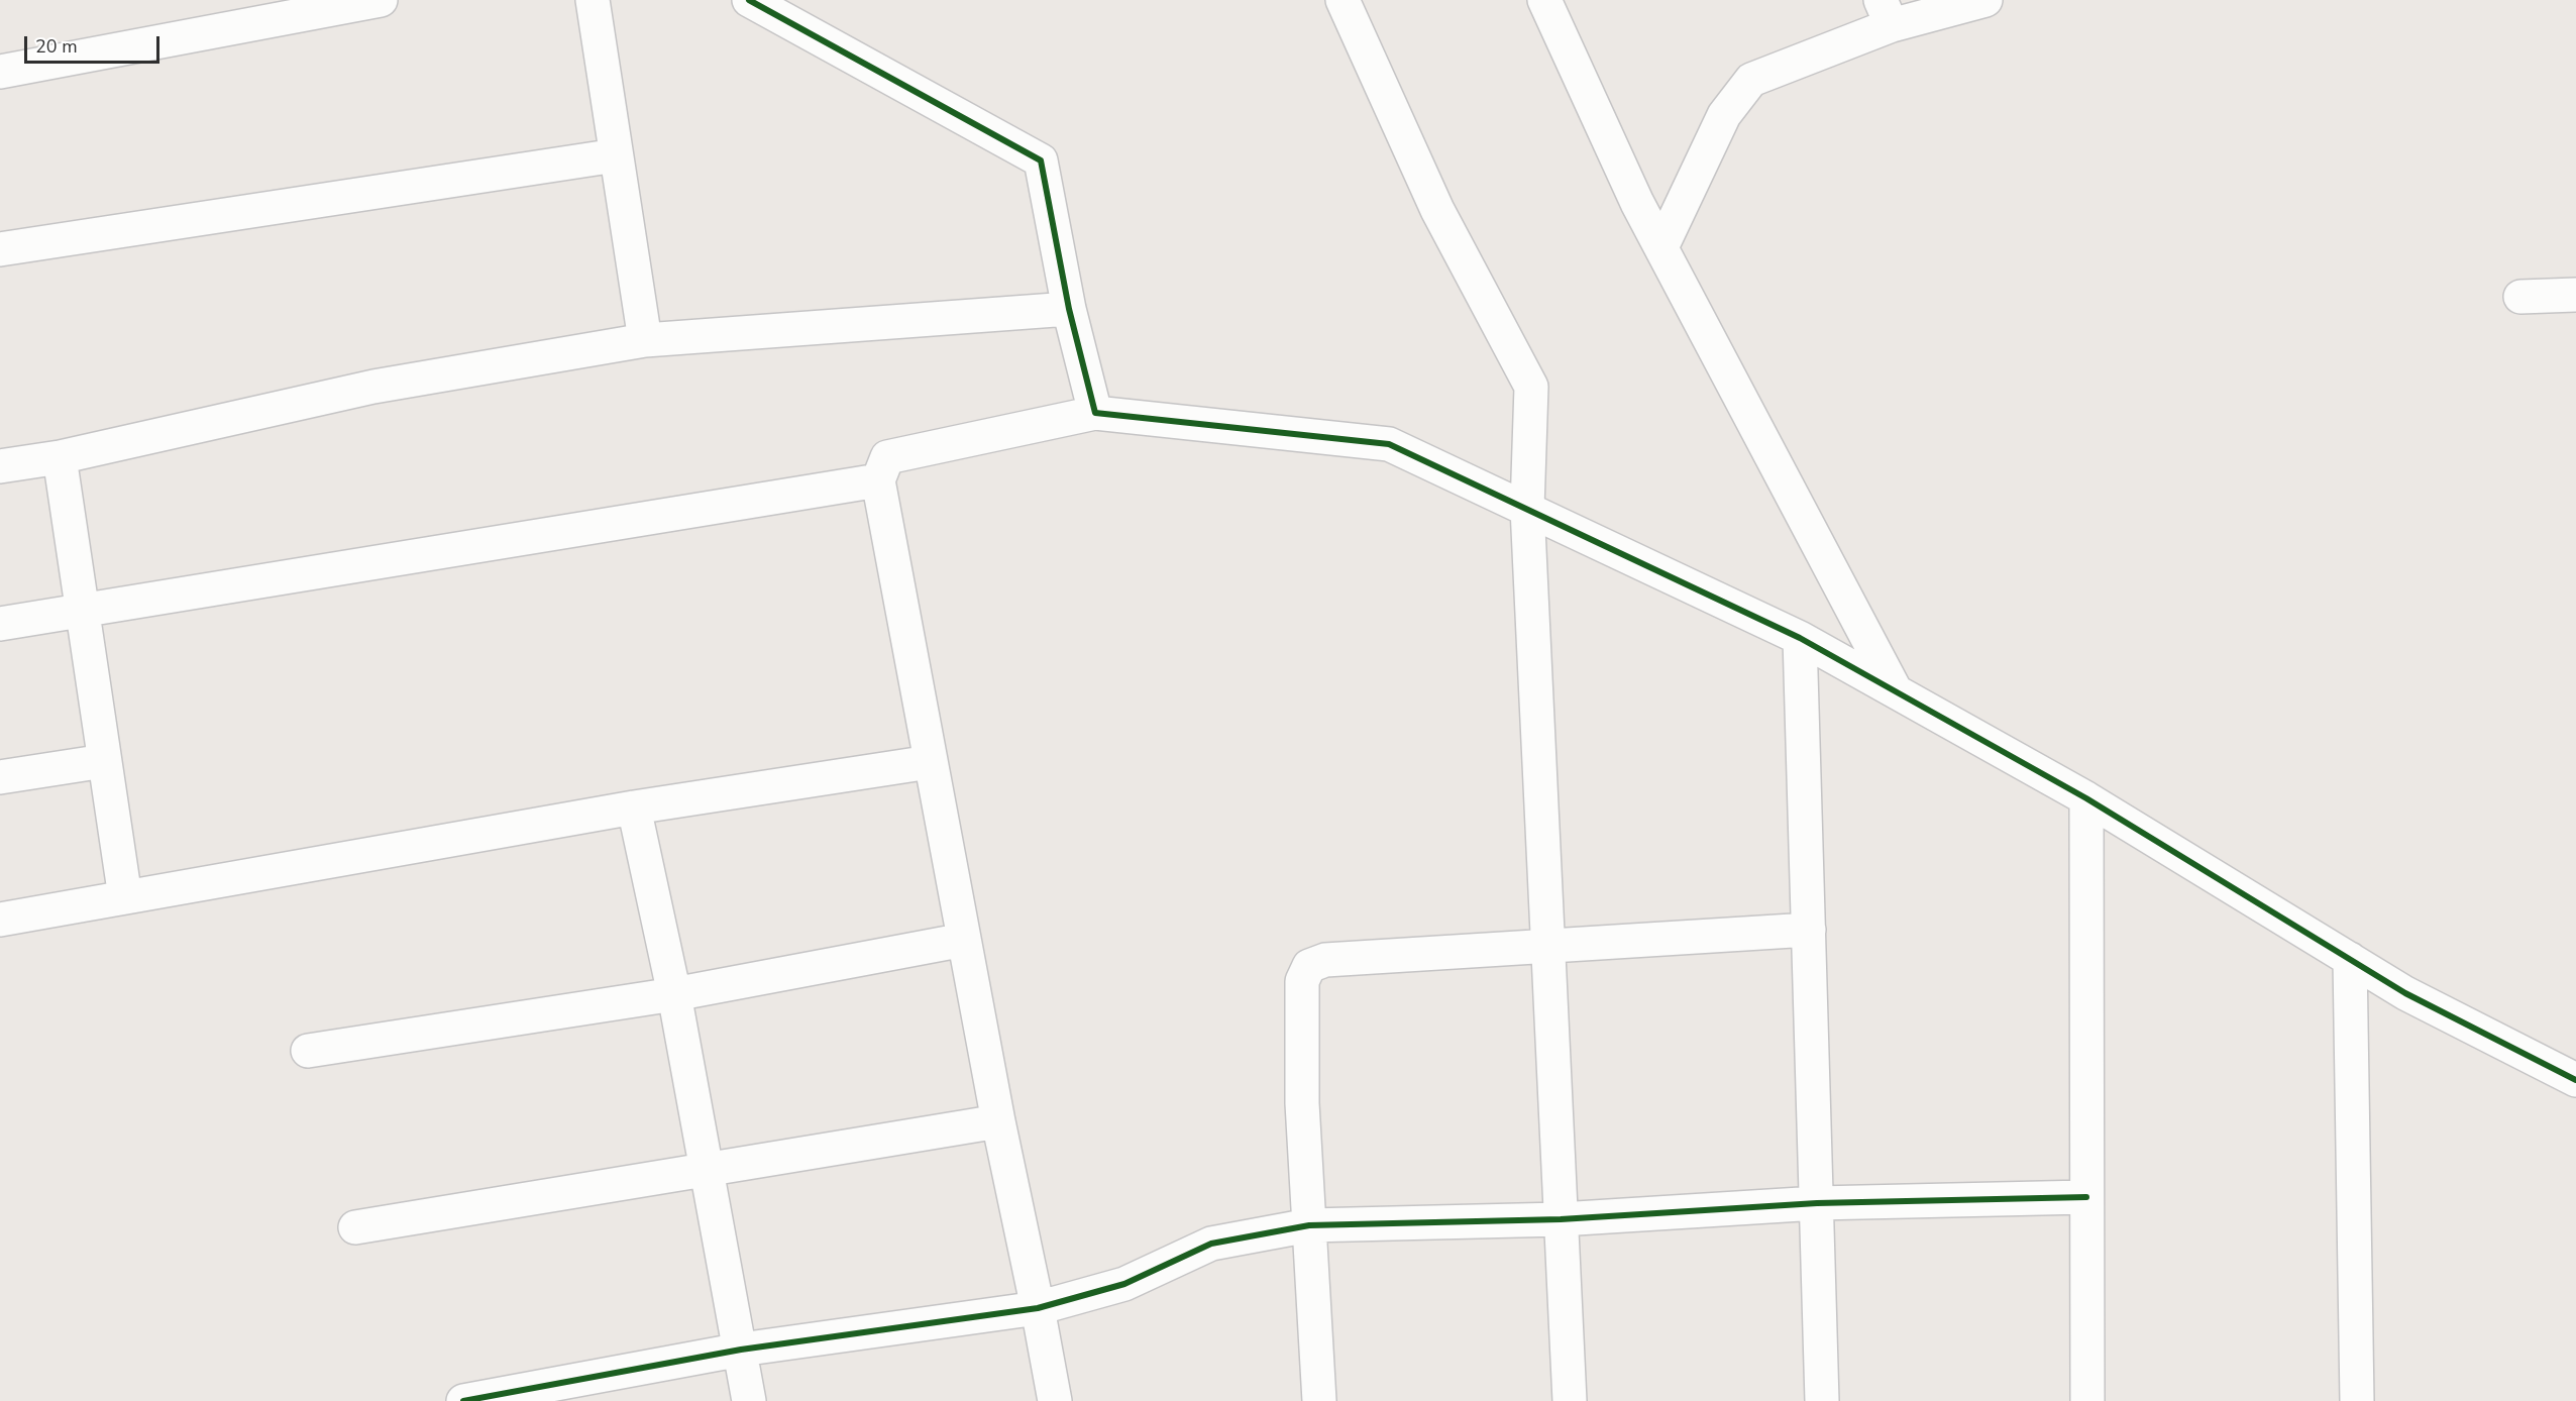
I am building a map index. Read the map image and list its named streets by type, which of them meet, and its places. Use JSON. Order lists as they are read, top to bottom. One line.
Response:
{"scale_bar":"20 m"}
